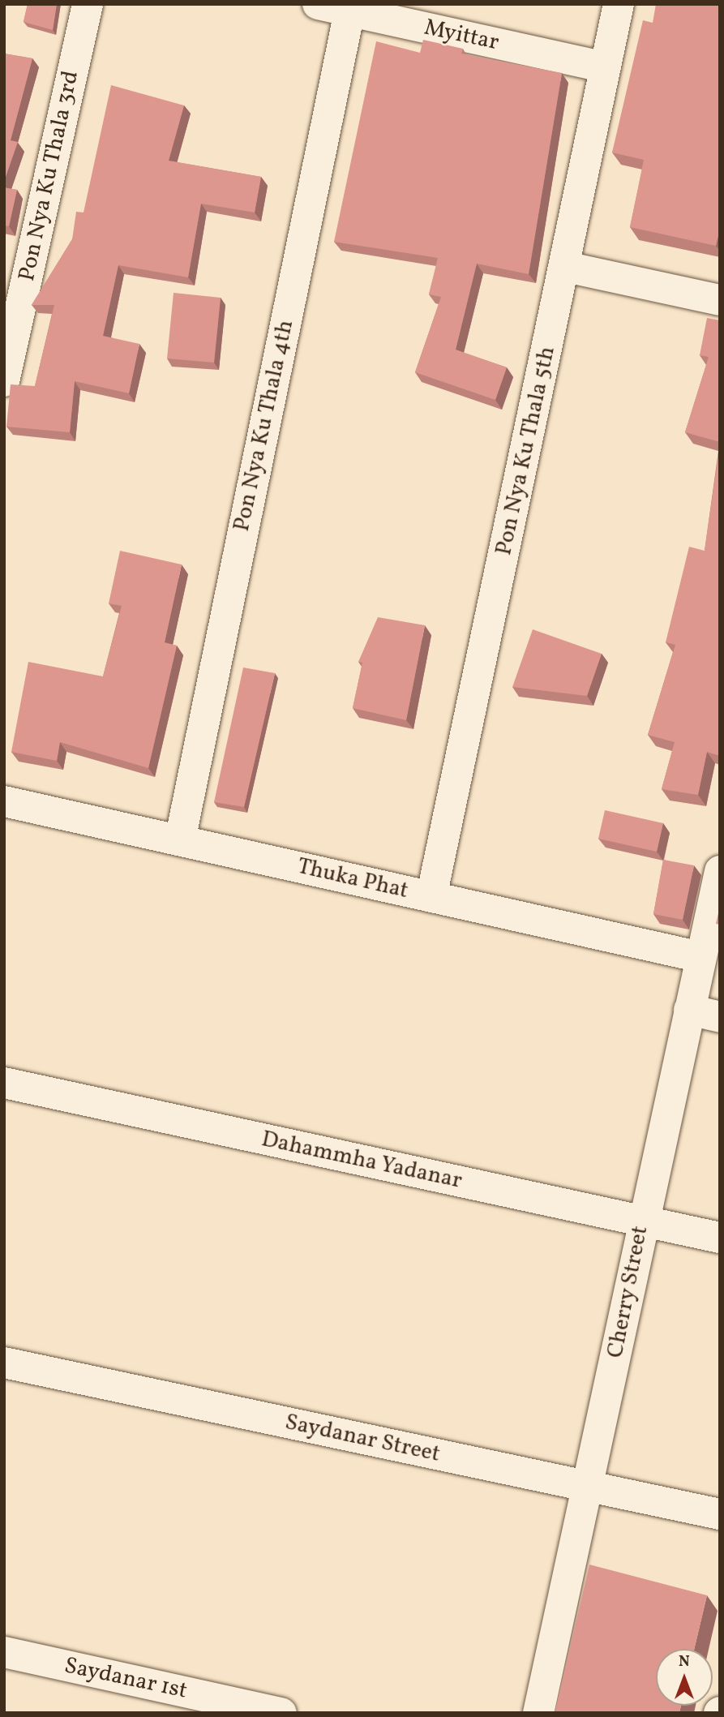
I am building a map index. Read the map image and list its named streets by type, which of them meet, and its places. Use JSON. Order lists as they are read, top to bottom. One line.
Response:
{"streets":{"street":["Myittar","Pon Nya Ku Thala 3rd","Pon Nya Ku Thala 4th","Pon Nya Ku Thala 5th","Thuka Phat","Dahammha Yadanar","Cherry Street","Saydanar Street","Saydanar 1st"]},"crossings":[["Myittar","Pon Nya Ku Thala 4th"],["Myittar","Pon Nya Ku Thala 5th"],["Pon Nya Ku Thala 4th","Thuka Phat"],["Pon Nya Ku Thala 5th","Thuka Phat"],["Thuka Phat","Cherry Street"],["Dahammha Yadanar","Cherry Street"],["Cherry Street","Saydanar Street"]],"north":"top"}
